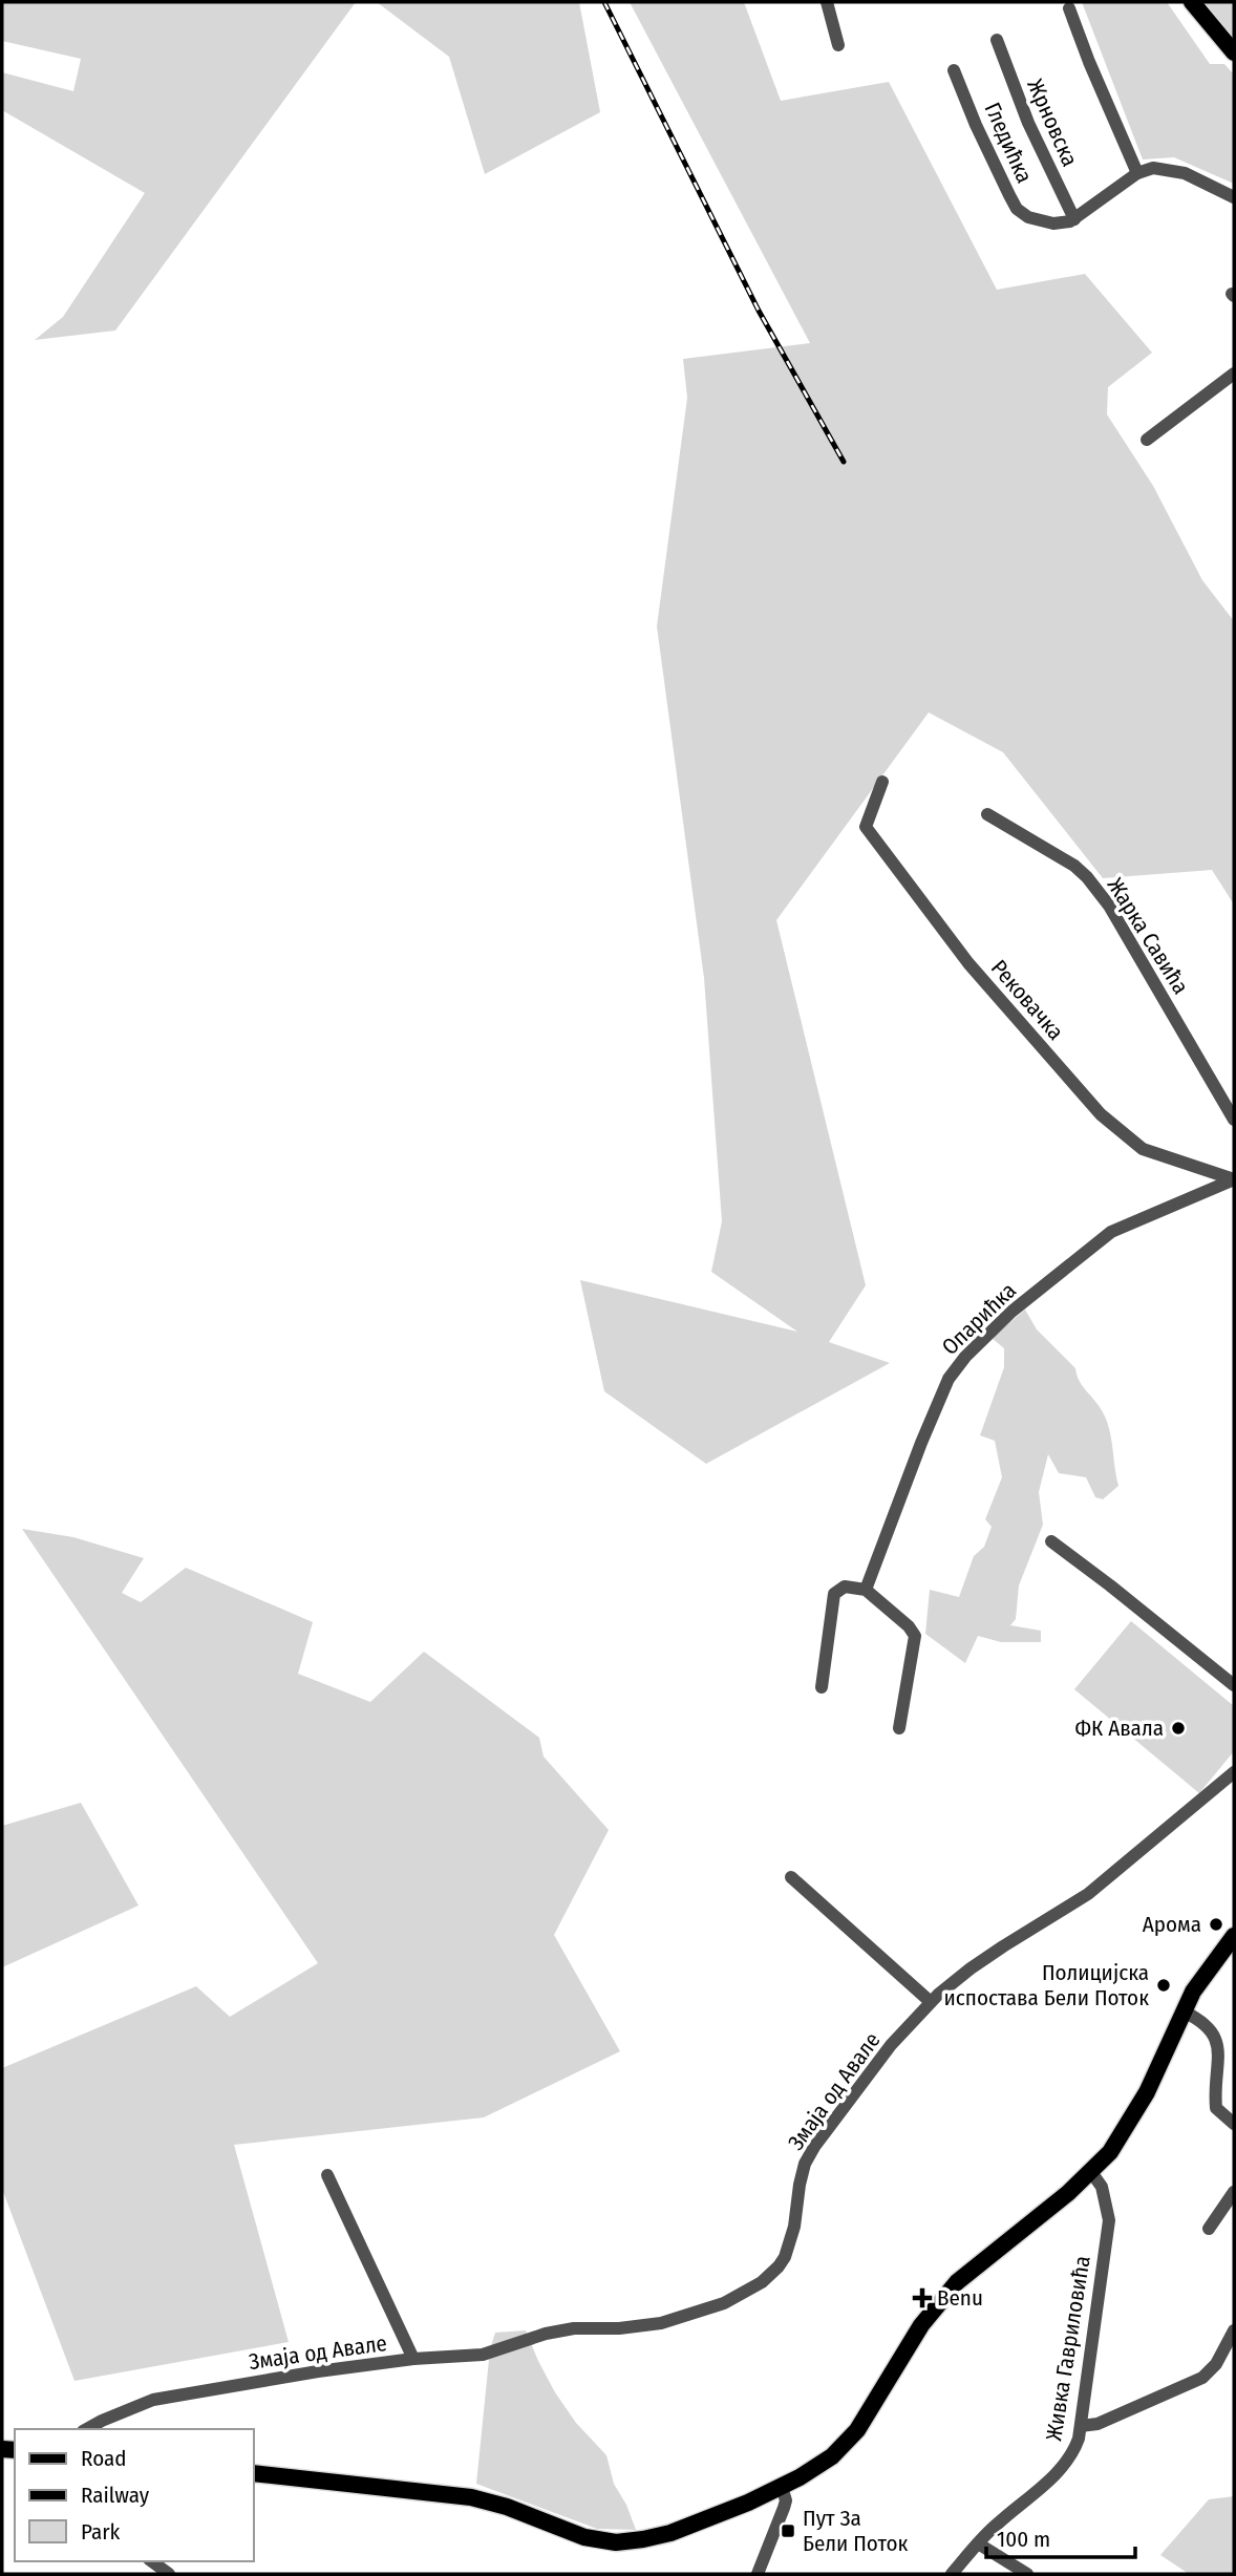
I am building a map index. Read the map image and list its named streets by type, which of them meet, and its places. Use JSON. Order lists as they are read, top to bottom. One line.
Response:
{"streets":{"street":["Жрновска","Гледићка","Жарка Савића","Рековачка","Опарићка","Змаја од Авале","Живка Гавриловића"]},"crossings":[["Жрновска","Гледићка"],["Рековачка","Опарићка"]],"places":{"other":["ФК Авала","Арома","Полицијска испостава Бели Поток"],"health":["Benu"],"transit":["Пут За Бели Поток"]},"legend":["Road","Railway","Park"],"scale_bar":"100 m"}
